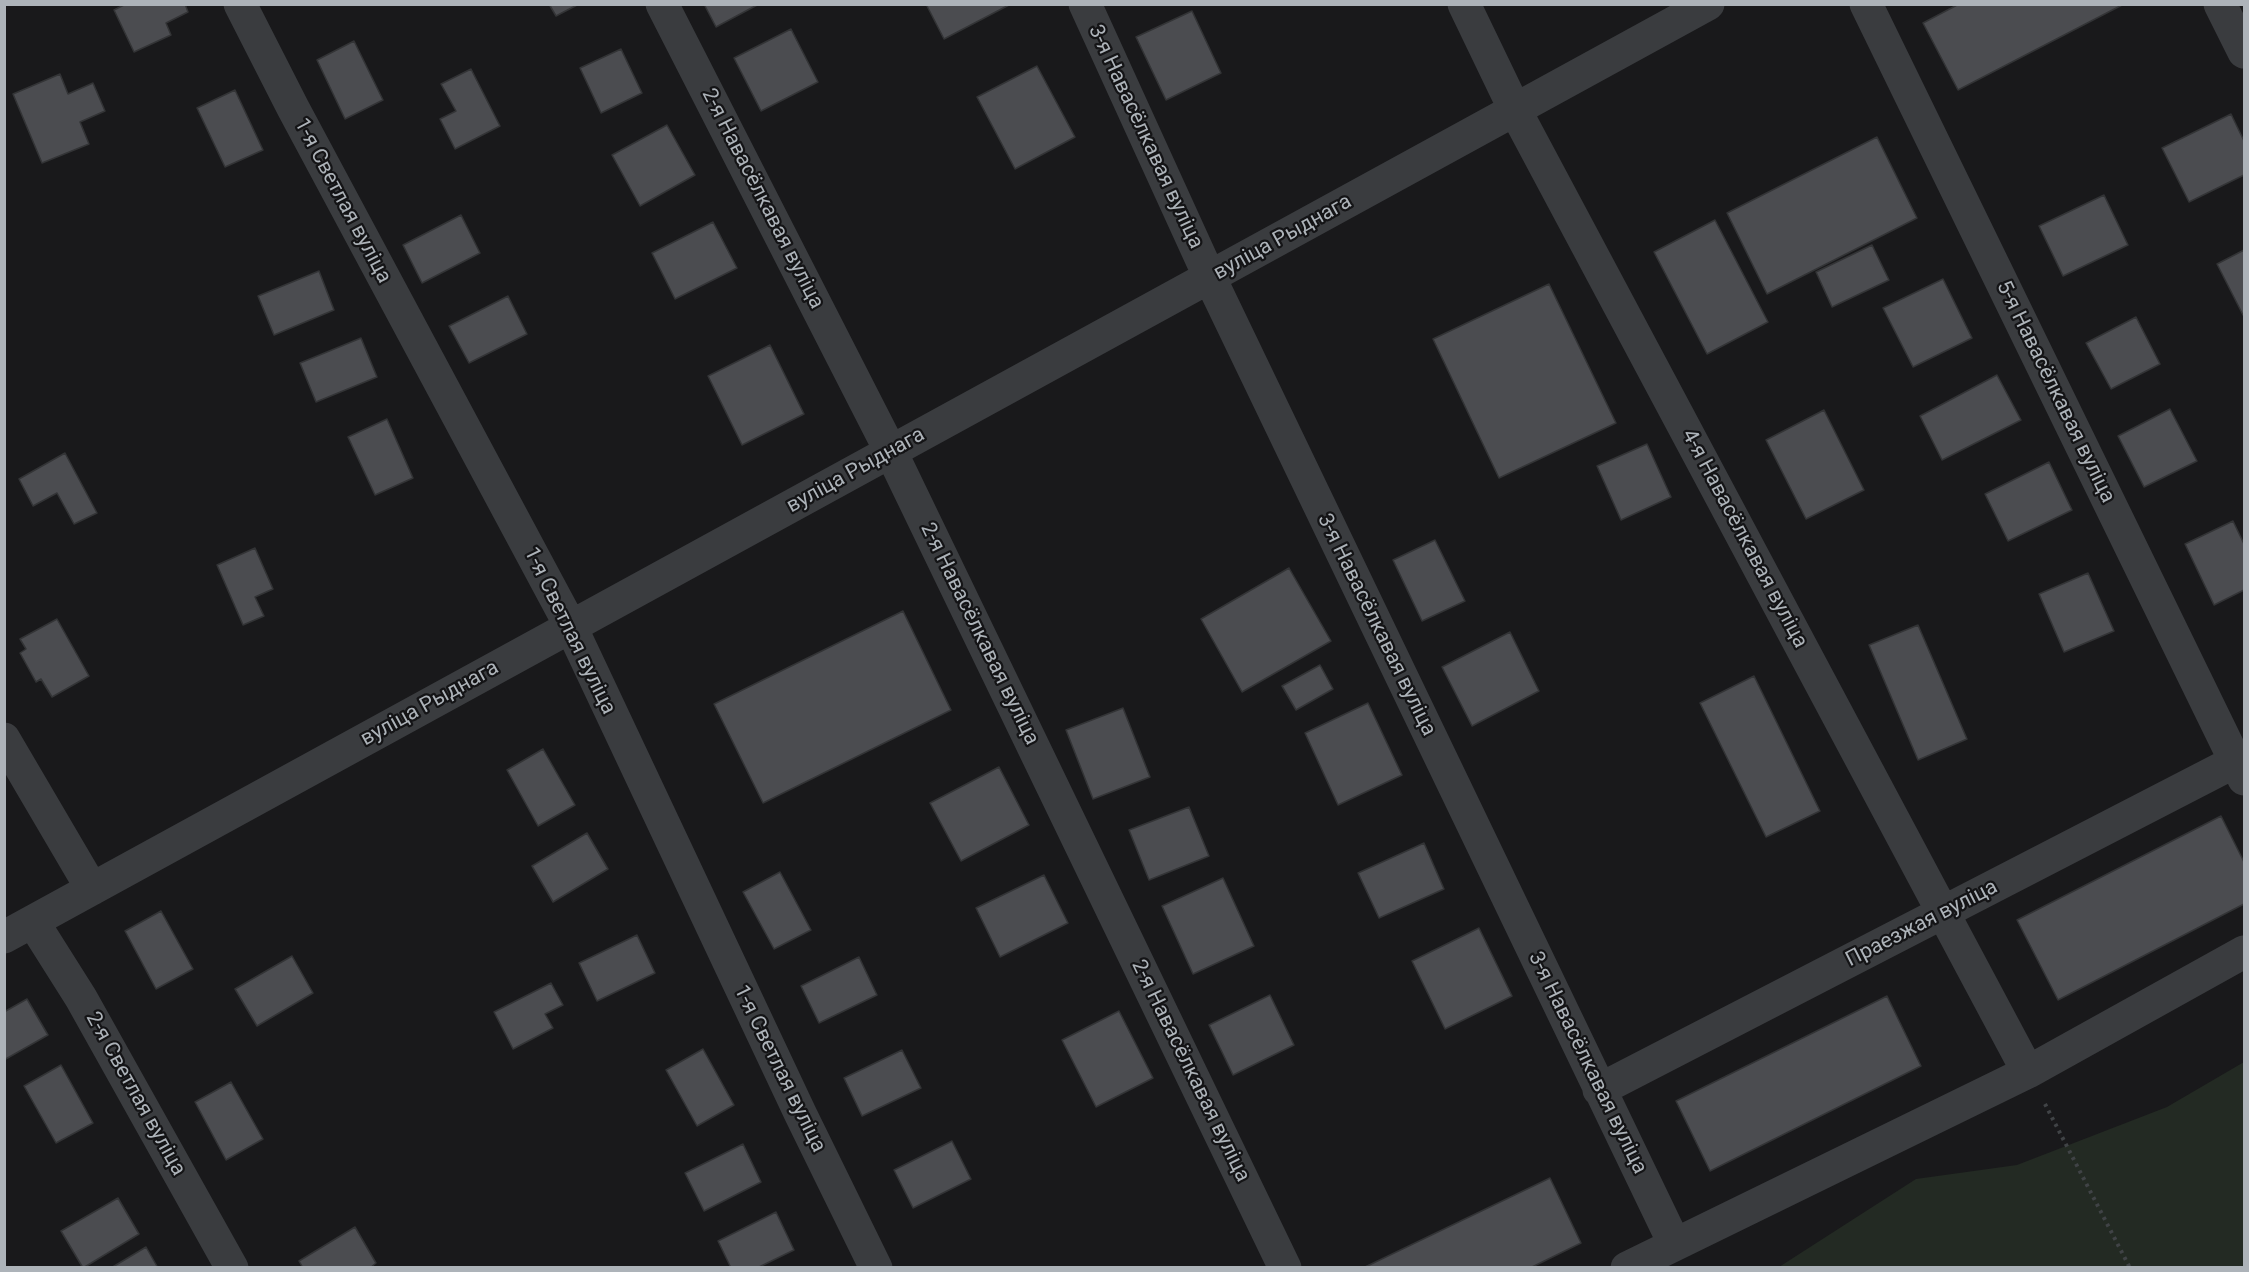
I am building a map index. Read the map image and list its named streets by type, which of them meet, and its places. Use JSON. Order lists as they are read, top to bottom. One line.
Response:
{"streets":{"street":["3-я Навасёлкавая вуліца","2-я Навасёлкавая вуліца","1-я Светлая вуліца","вуліца Рыднага","5-я Навасёлкавая вуліца","4-я Навасёлкавая вуліца","Праезжая вуліца","2-я Светлая вуліца"]},"crossings":[["3-я Навасёлкавая вуліца","вуліца Рыднага"],["3-я Навасёлкавая вуліца","Праезжая вуліца"],["2-я Навасёлкавая вуліца","вуліца Рыднага"],["1-я Светлая вуліца","вуліца Рыднага"],["вуліца Рыднага","4-я Навасёлкавая вуліца"],["вуліца Рыднага","2-я Светлая вуліца"],["5-я Навасёлкавая вуліца","Праезжая вуліца"],["4-я Навасёлкавая вуліца","Праезжая вуліца"]]}
